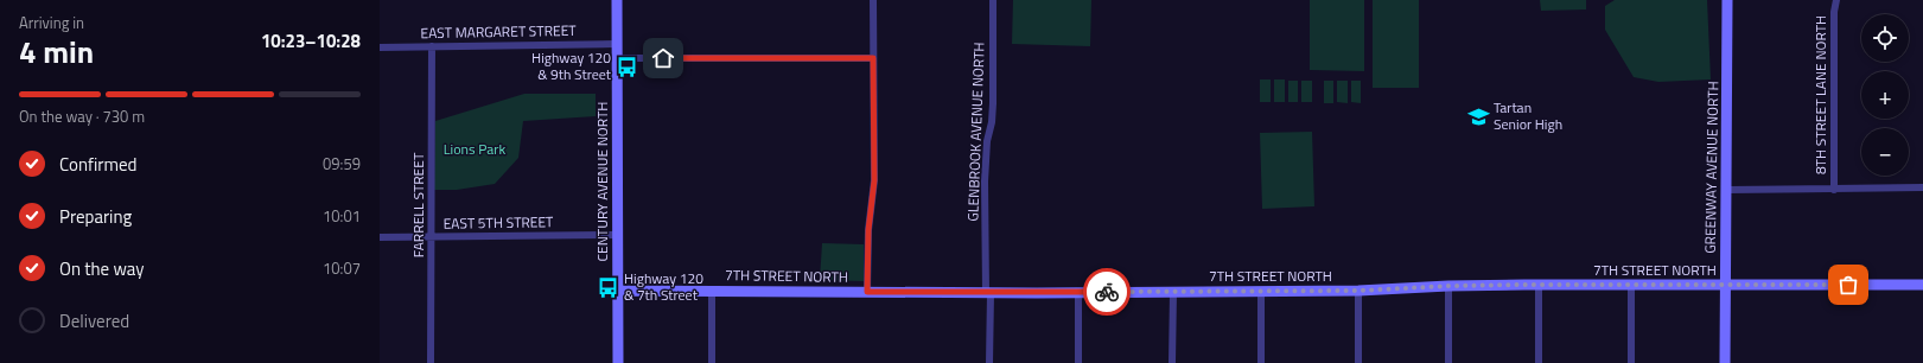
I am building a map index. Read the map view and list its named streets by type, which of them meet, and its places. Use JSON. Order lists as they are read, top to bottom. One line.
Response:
{"streets":{"street":["EAST MARGARET STREET","8TH STREET LANE NORTH","GLENBROOK AVENUE NORTH","GREENWAY AVENUE NORTH","CENTURY AVENUE NORTH","FARRELL STREET","EAST 5TH STREET","7TH STREET NORTH"]},"crossings":[["EAST MARGARET STREET","CENTURY AVENUE NORTH"],["EAST MARGARET STREET","FARRELL STREET"],["GLENBROOK AVENUE NORTH","7TH STREET NORTH"],["GREENWAY AVENUE NORTH","7TH STREET NORTH"],["CENTURY AVENUE NORTH","EAST 5TH STREET"],["CENTURY AVENUE NORTH","7TH STREET NORTH"],["FARRELL STREET","EAST 5TH STREET"]],"parks":["Lions Park"],"places":{"bus stop":["Highway 120 & 9th Street","Highway 120 & 7th Street"],"school or university":["Tartan Senior High"]},"page":{"heading":["4 min","Arriving in","10:23–10:28"],"map_buttons":["+","−"],"bar":"On the way · 730 m","list":[["Confirmed","09:59"],["Preparing","10:01"],["On the way","10:07"],"Delivered"]}}
